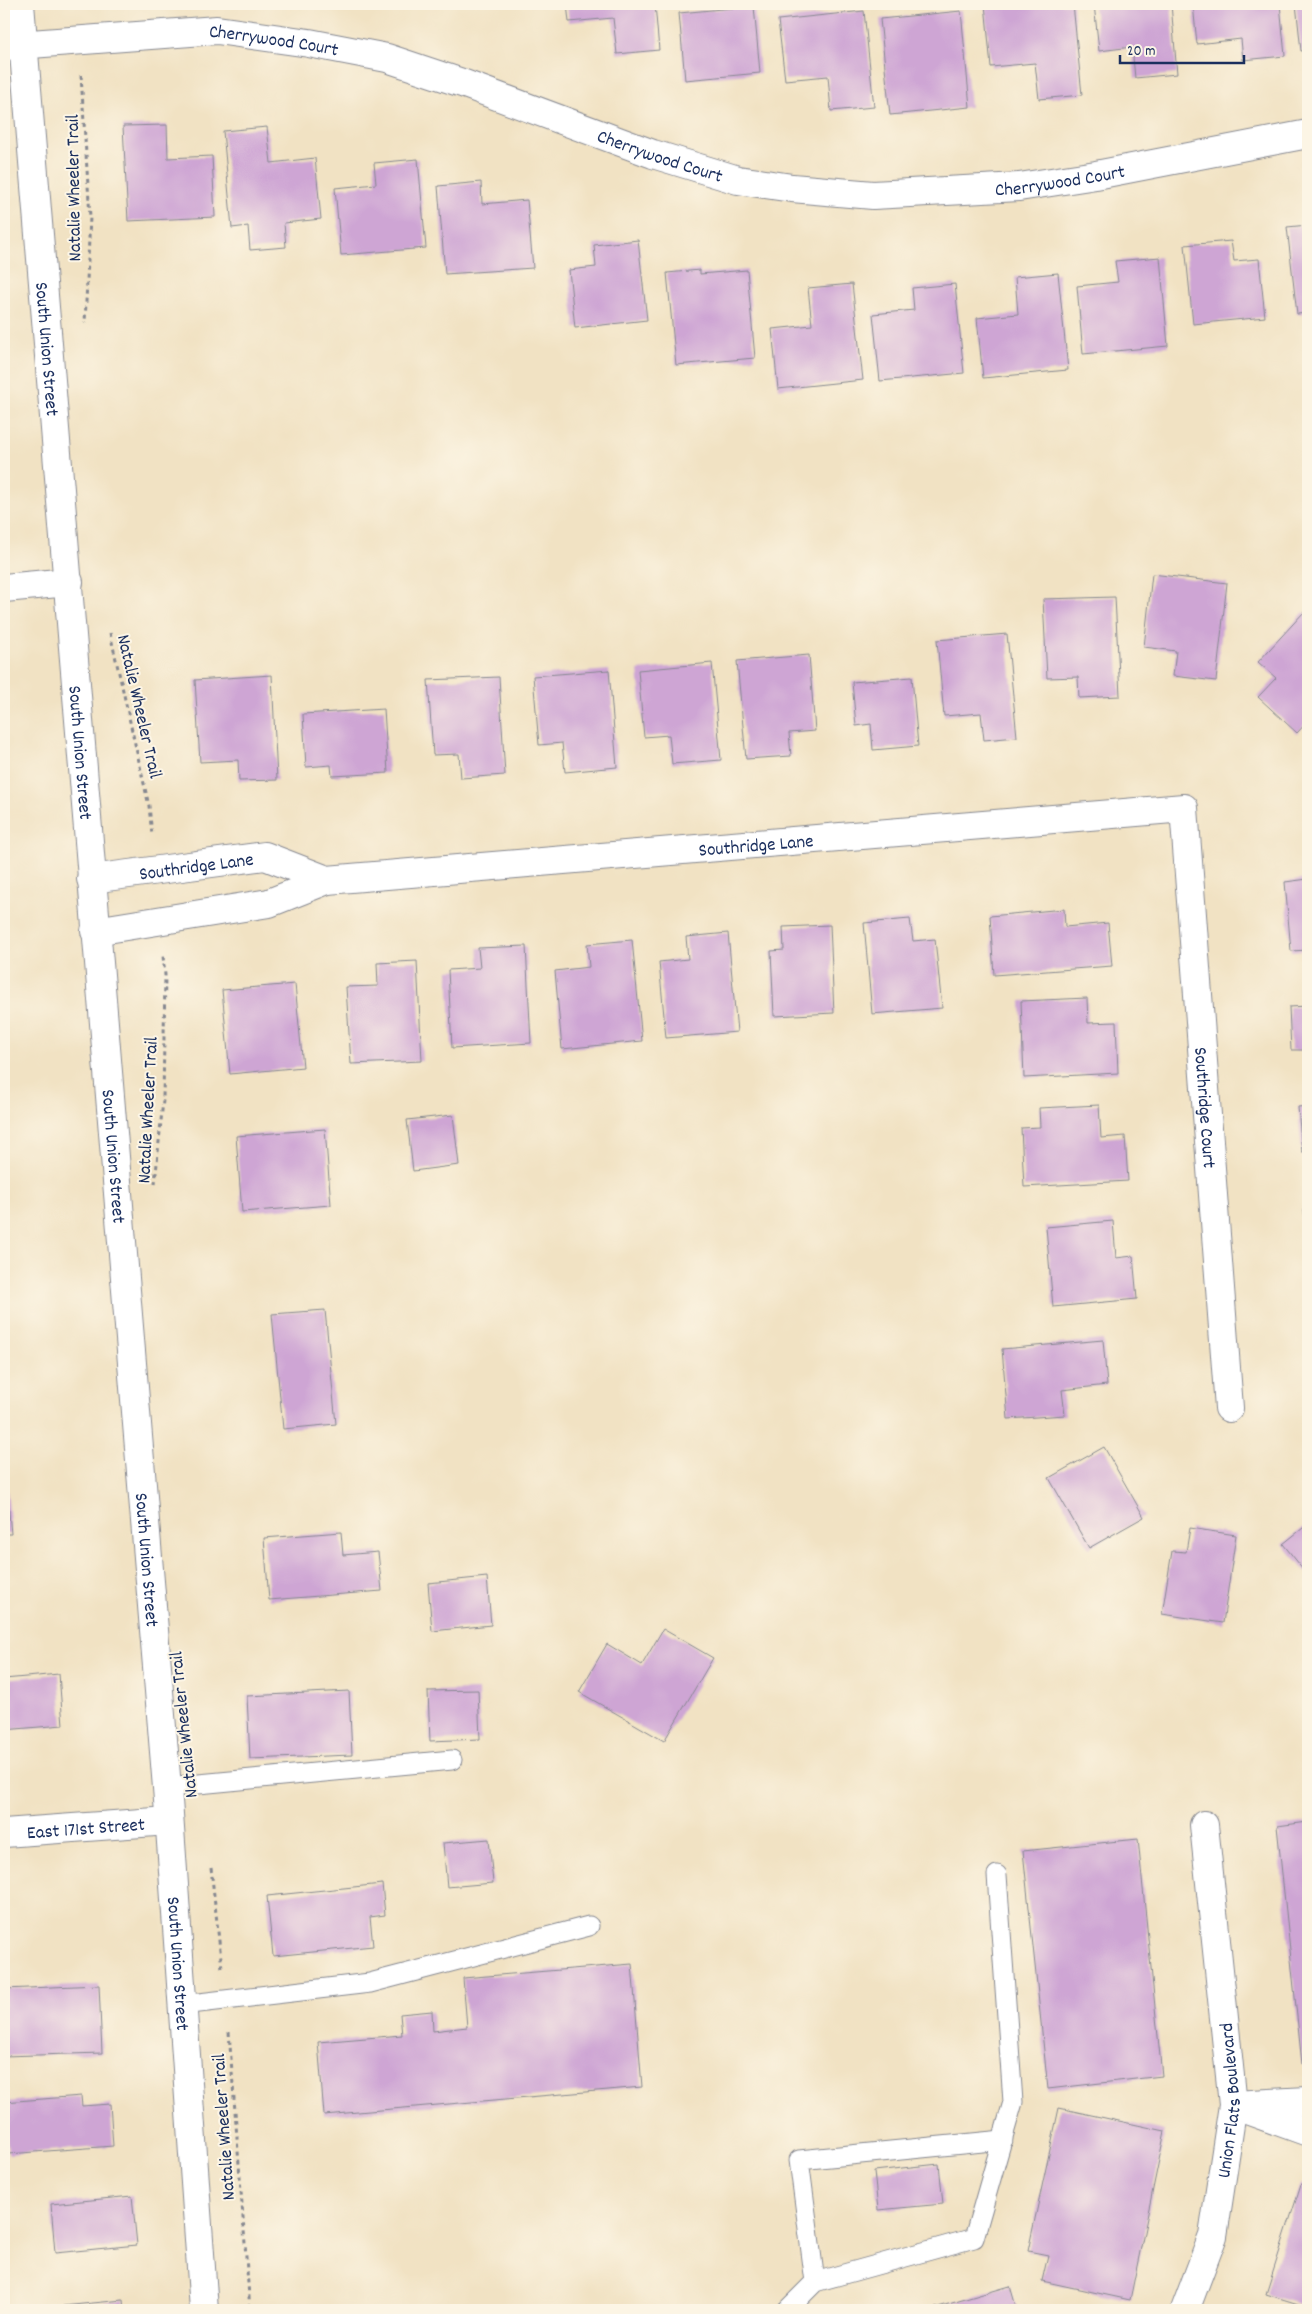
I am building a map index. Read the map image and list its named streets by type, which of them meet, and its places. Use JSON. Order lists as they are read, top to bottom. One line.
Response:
{"streets":{"street":["Cherrywood Court","South Union Street","Southridge Lane","Southridge Court","East 171st Street","Union Flats Boulevard"],"path":["Natalie Wheeler Trail"]},"crossings":[["Cherrywood Court","Natalie Wheeler Trail"],["Cherrywood Court","South Union Street"],["Natalie Wheeler Trail","Southridge Lane"],["South Union Street","Southridge Lane"],["South Union Street","East 171st Street"],["Southridge Lane","Southridge Court"]],"scale_bar":"20 m"}
